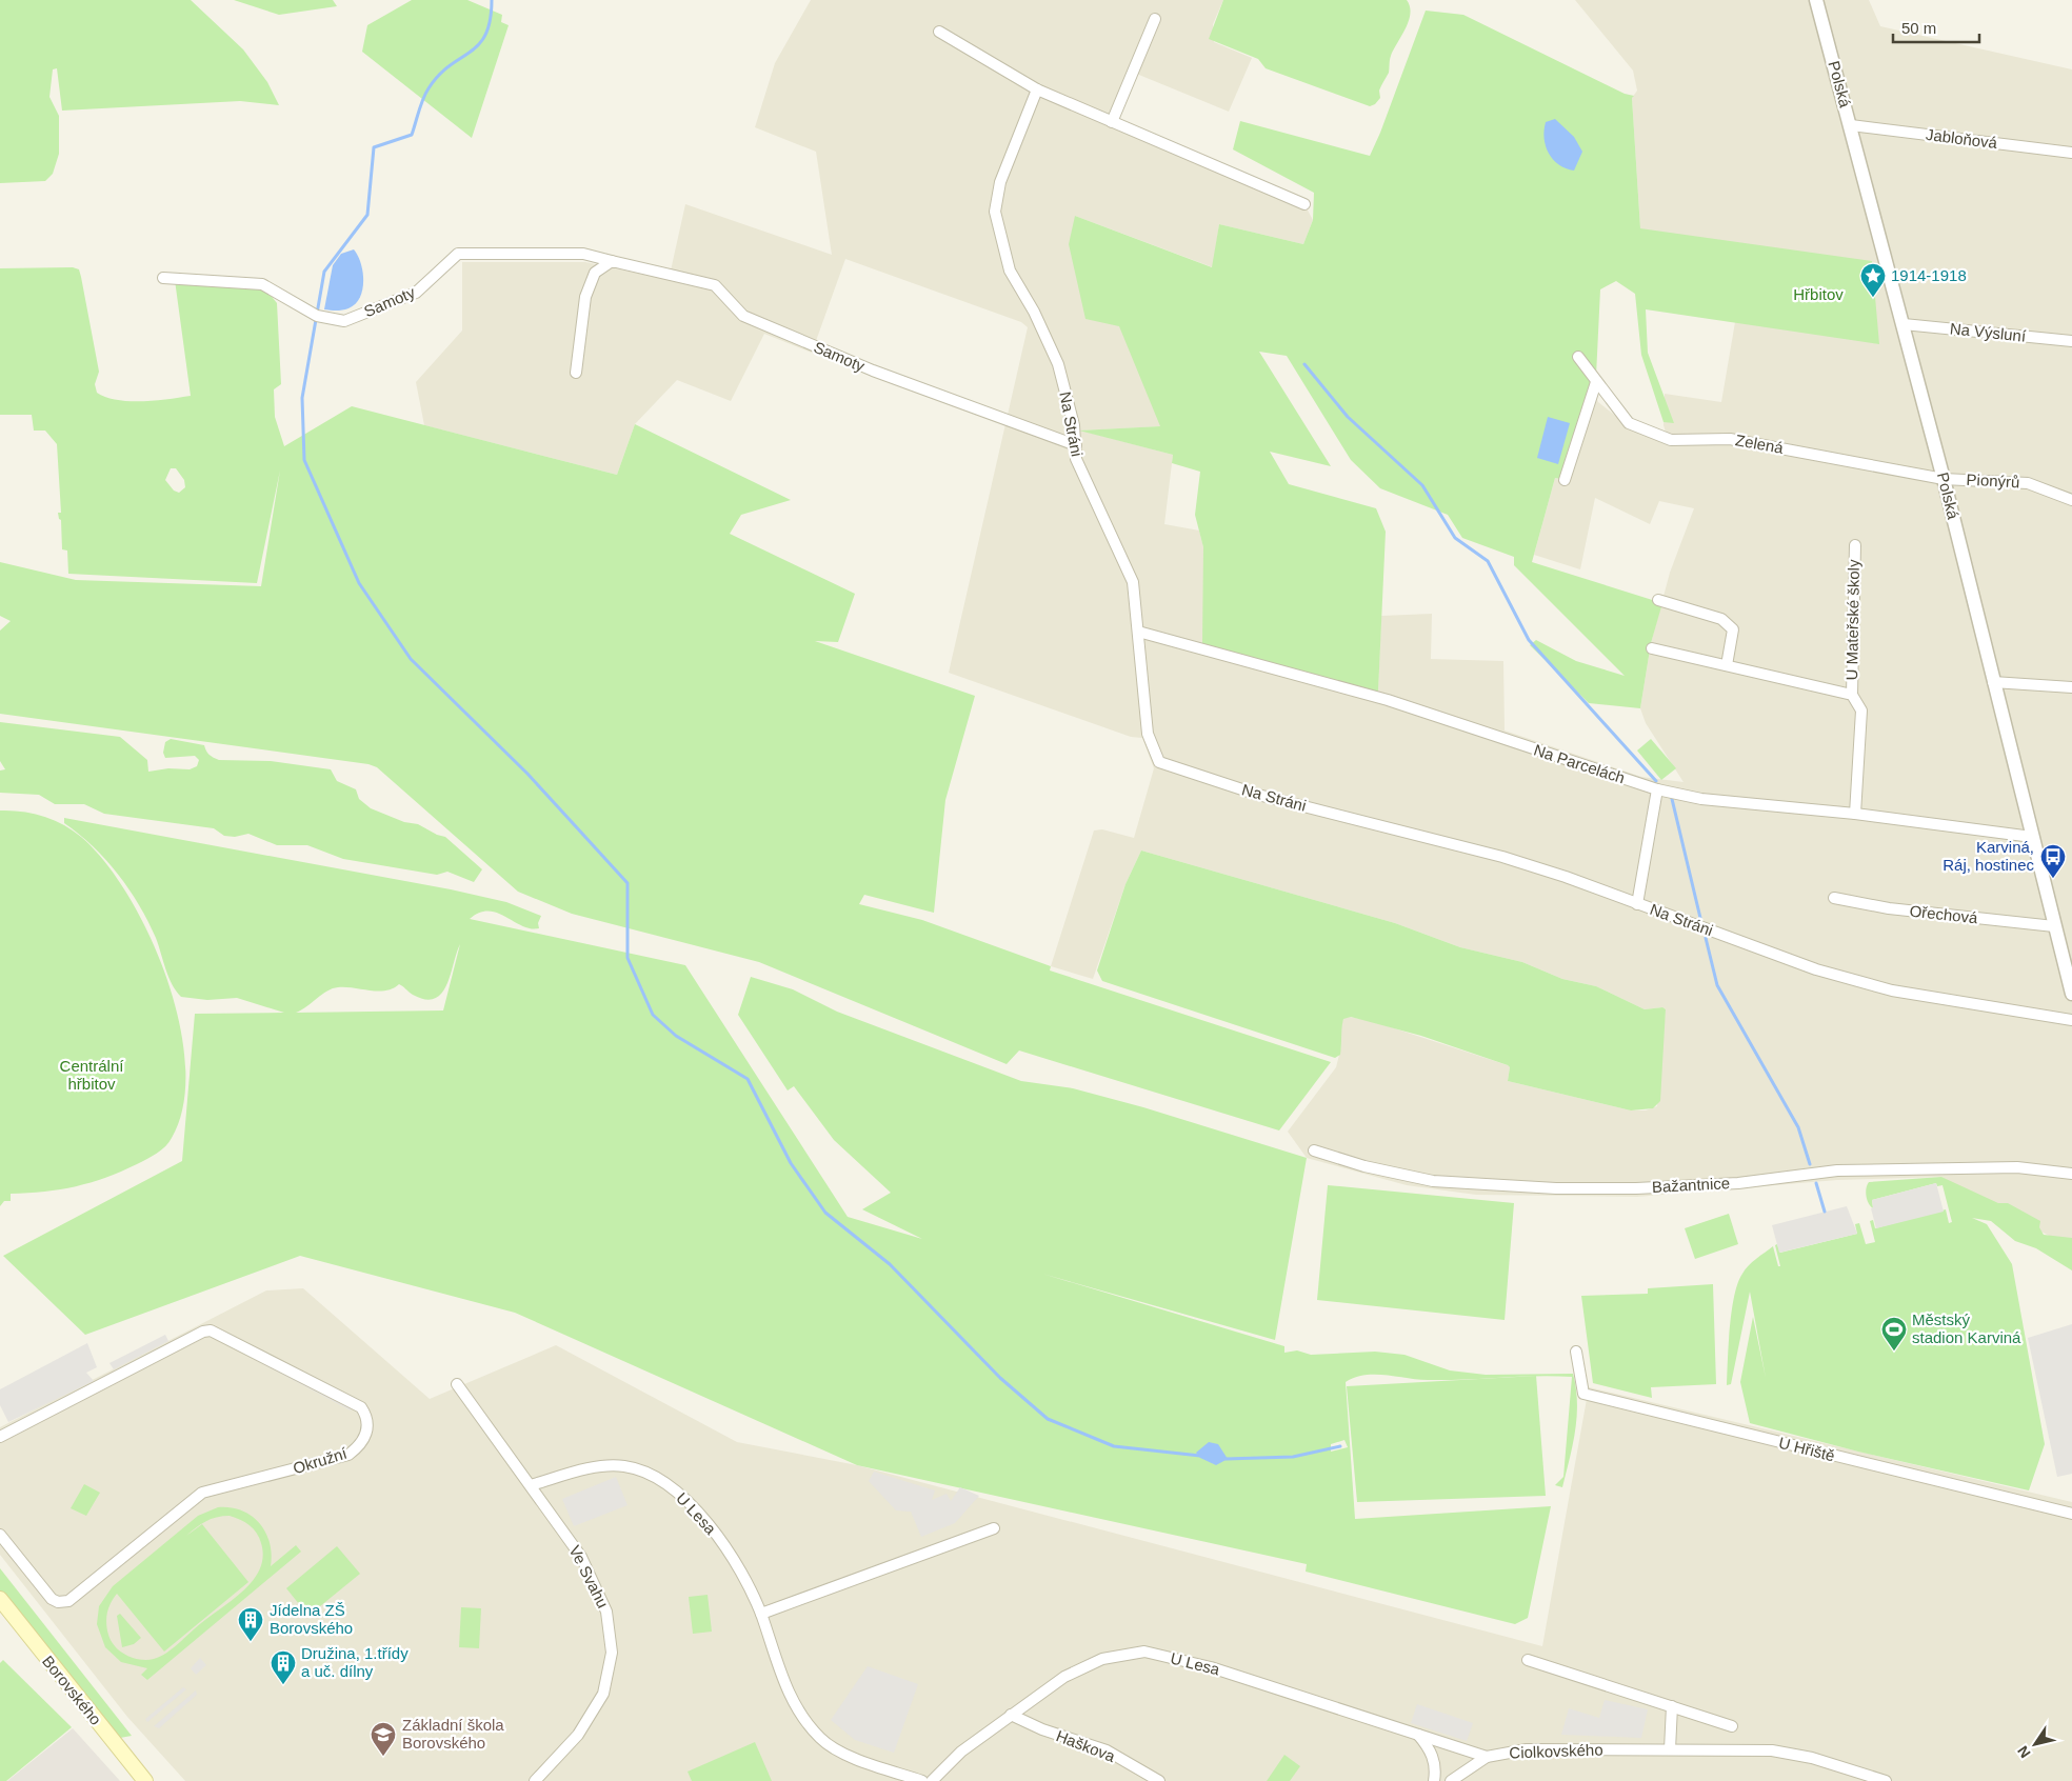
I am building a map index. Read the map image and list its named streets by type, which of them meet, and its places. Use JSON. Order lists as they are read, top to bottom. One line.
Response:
{"streets":{"main road":["Borovského"],"street":["Polská","Jabloňová","Samoty","Na Výsluní","Na Stráni","Zelená","Pionýrů","U Mateřské školy","Na Parcelách","Ořechová","Bažantnice","U Hřiště","Okružní","U Lesa","Ve Svahu","Haškova","Ciolkovského"]},"crossings":[["Polská","Jabloňová"],["Polská","Na Výsluní"],["Polská","Zelená"],["Polská","Pionýrů"],["Polská","Na Parcelách"],["Polská","Ořechová"],["Samoty","Na Stráni"],["Na Stráni","Na Parcelách"],["Zelená","Pionýrů"],["U Mateřské školy","Na Parcelách"],["U Lesa","Ve Svahu"],["U Lesa","Haškova"],["U Lesa","Ciolkovského"]],"parks":["Hřbitov","Centrální hřbitov"],"places":{"place":["1914-1918"],"bus stop":["Karviná, Ráj, hostinec"],"sports":["Městský stadion Karviná"],"building":["Jídelna ZŠ Borovského","Družina, 1.třídy a uč. dílny"],"school or university":["Základní škola Borovského"]},"scale_bar":"50 m","north":"bottom left"}
